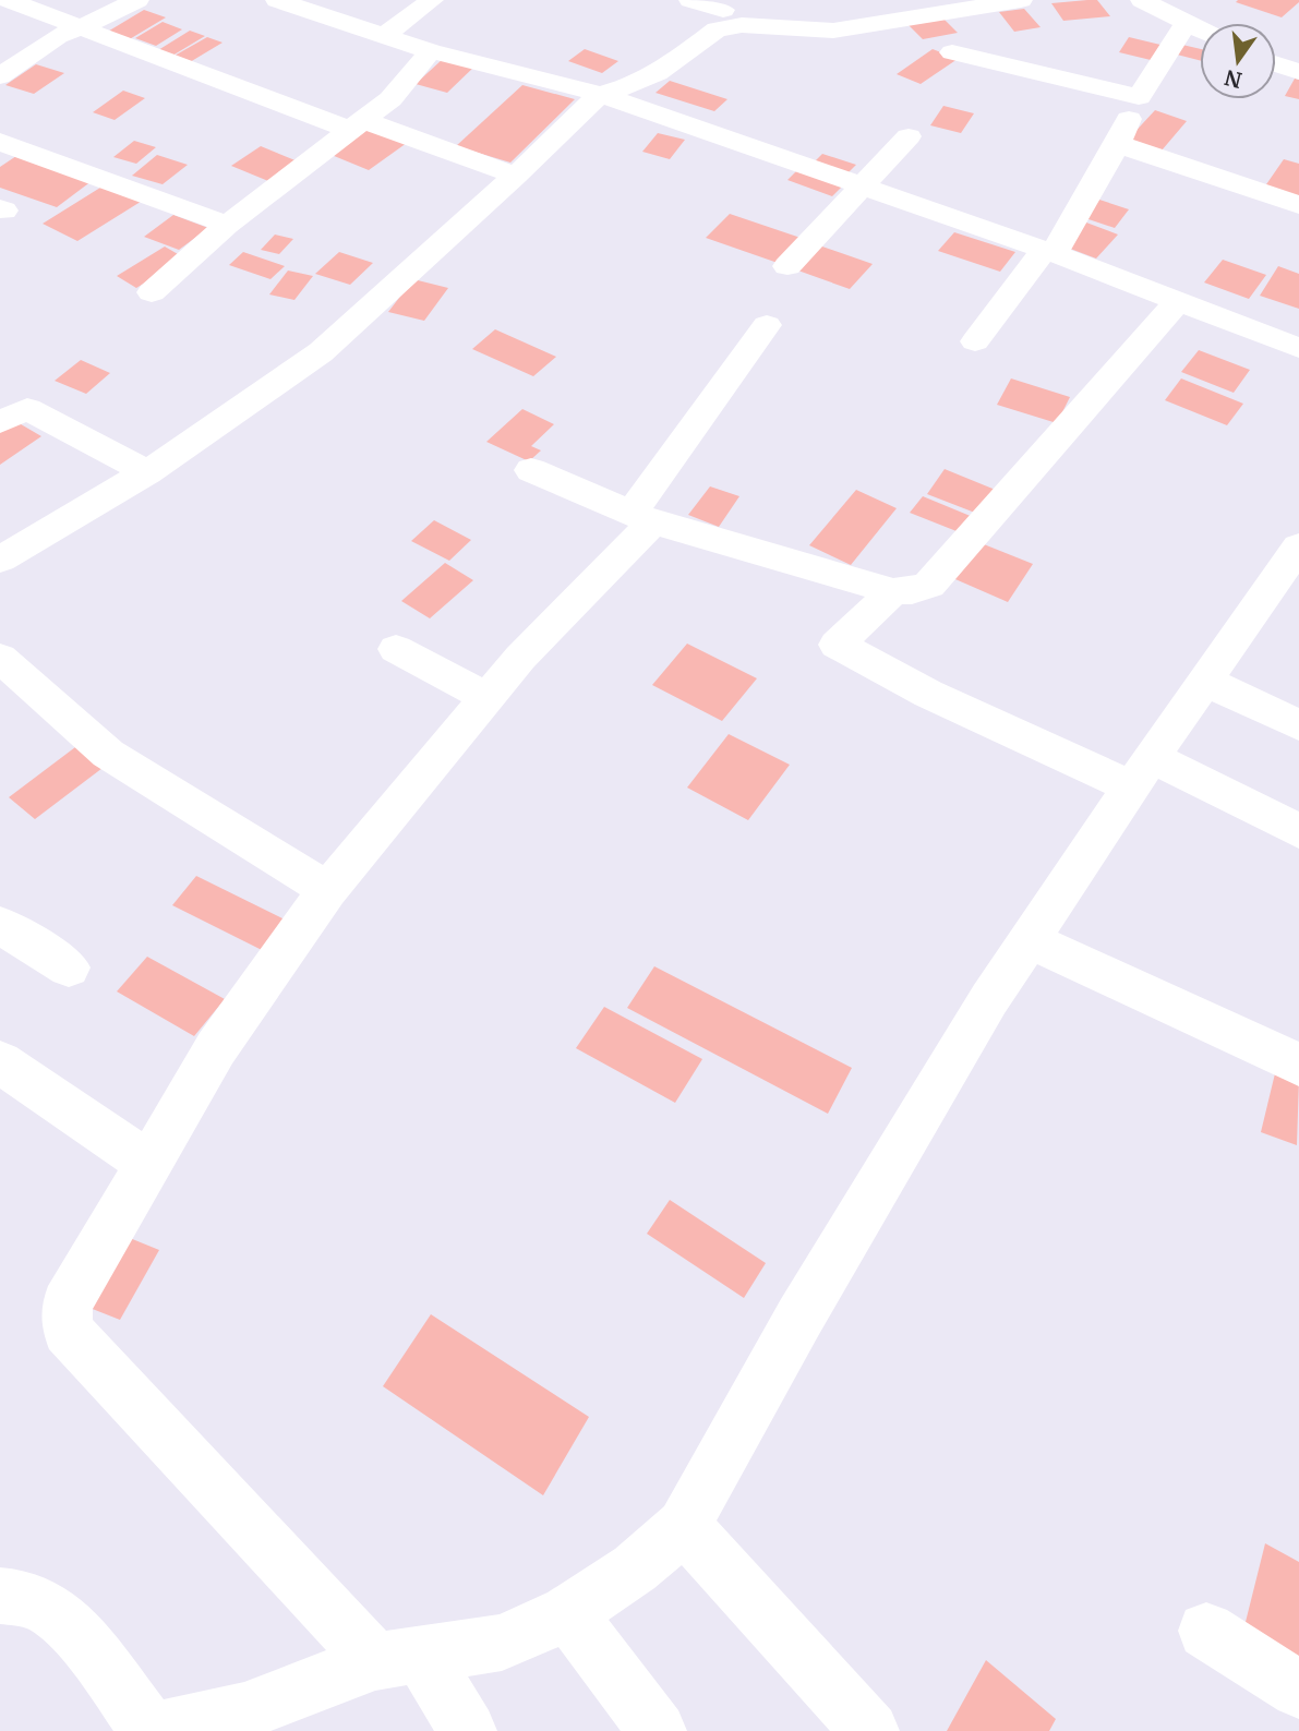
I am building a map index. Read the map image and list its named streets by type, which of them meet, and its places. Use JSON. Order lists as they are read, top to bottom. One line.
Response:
{"north":"bottom"}
